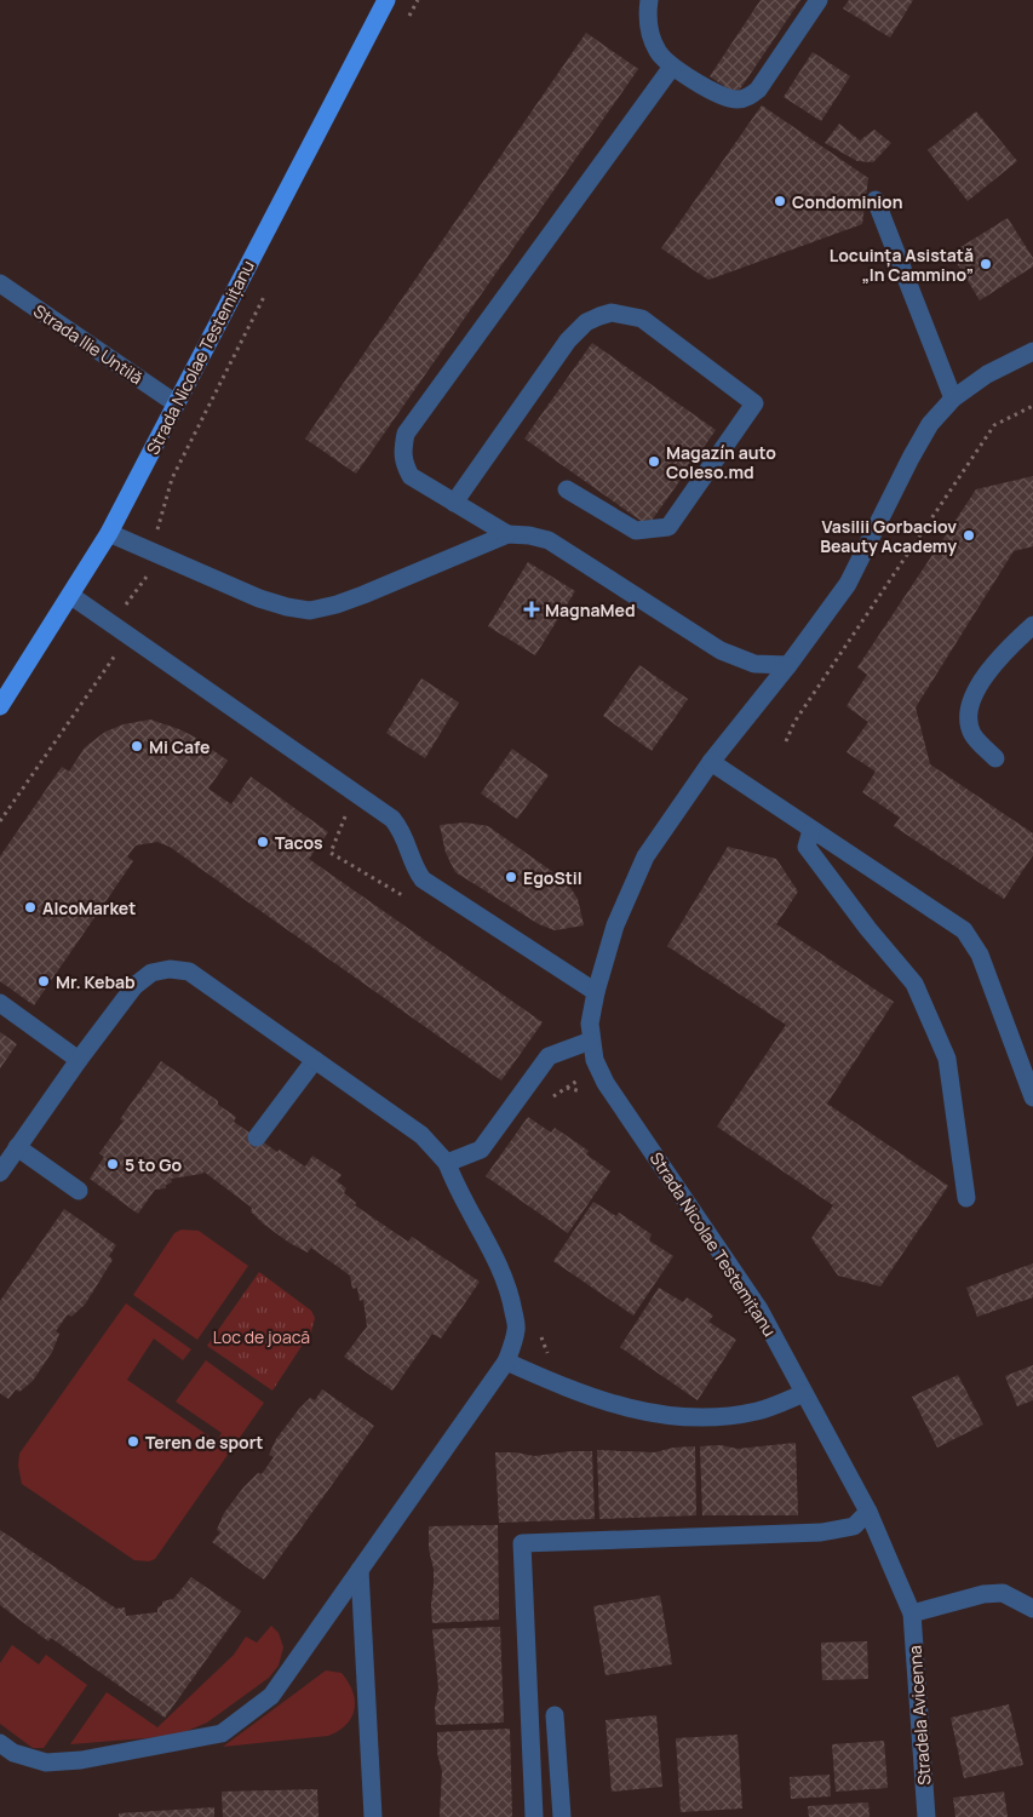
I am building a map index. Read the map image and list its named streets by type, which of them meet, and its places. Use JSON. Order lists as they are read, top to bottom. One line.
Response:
{"streets":{"main road":["Strada Nicolae Testemițanu"],"street":["Strada Ilie Untilă","Stradela Avicenna"]},"crossings":[["Strada Ilie Untilă","Strada Nicolae Testemițanu"],["Strada Nicolae Testemițanu","Stradela Avicenna"]],"parks":["Loc de joacă"],"places":{"other":["Condominion","Locuința Asistată „In Cammino”","Magazín auto Coleso.md","Vasilii Gorbaciov Beauty Academy","Mi Cafe","Tacos","EgoStil","AlcoMarket","Mr. Kebab","5 to Go","Teren de sport"],"health":["MagnaMed"]}}
